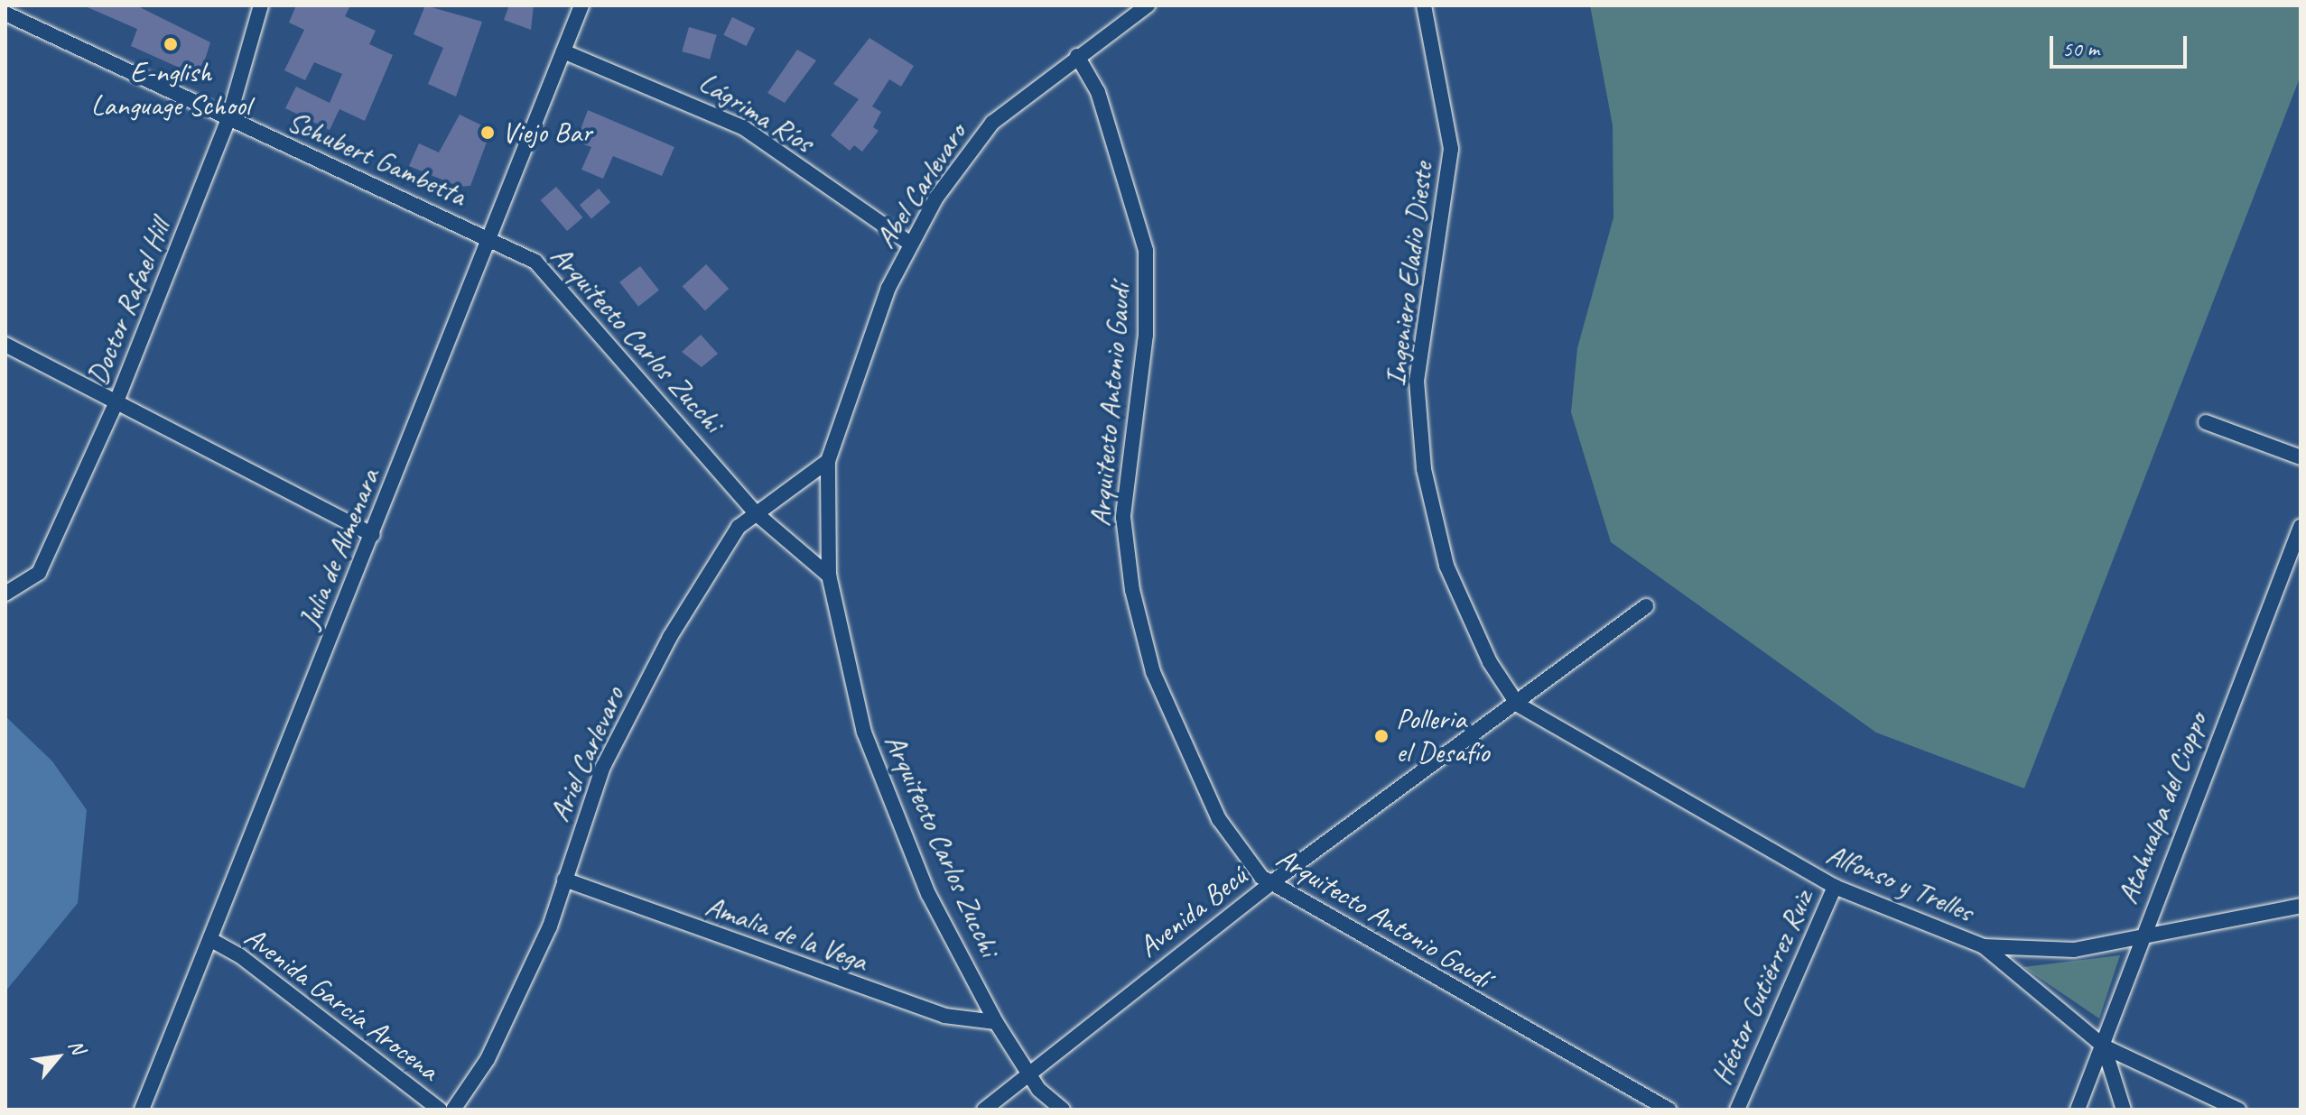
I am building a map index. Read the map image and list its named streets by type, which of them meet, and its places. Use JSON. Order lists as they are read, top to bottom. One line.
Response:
{"streets":{"street":["Lágrima Ríos","Schubert Gambetta","Abel Carlevaro","Ingeniero Eladio Dieste","Doctor Rafael Hill","Arquitecto Carlos Zucchi","Arquitecto Antonio Gaudí","Julia de Almenara","Ariel Carlevaro","Atahualpa del Cioppo","Alfonso y Trelles","Avenida Becú","Amalia de la Vega","Héctor Gutiérrez Ruiz","Avenida García Arocena"]},"crossings":[["Lágrima Ríos","Abel Carlevaro"],["Lágrima Ríos","Julia de Almenara"],["Schubert Gambetta","Doctor Rafael Hill"],["Schubert Gambetta","Arquitecto Carlos Zucchi"],["Schubert Gambetta","Julia de Almenara"],["Abel Carlevaro","Arquitecto Carlos Zucchi"],["Abel Carlevaro","Arquitecto Antonio Gaudí"],["Abel Carlevaro","Ariel Carlevaro"],["Ingeniero Eladio Dieste","Alfonso y Trelles"],["Ingeniero Eladio Dieste","Avenida Becú"],["Arquitecto Carlos Zucchi","Julia de Almenara"],["Arquitecto Carlos Zucchi","Ariel Carlevaro"],["Arquitecto Carlos Zucchi","Avenida Becú"],["Arquitecto Carlos Zucchi","Amalia de la Vega"],["Arquitecto Antonio Gaudí","Avenida Becú"],["Julia de Almenara","Avenida García Arocena"],["Ariel Carlevaro","Amalia de la Vega"],["Atahualpa del Cioppo","Alfonso y Trelles"],["Alfonso y Trelles","Avenida Becú"],["Alfonso y Trelles","Héctor Gutiérrez Ruiz"]],"places":["E-nglish Language School","Viejo Bar","Polleria el Desafío"],"scale_bar":"50 m","north":"top right"}
